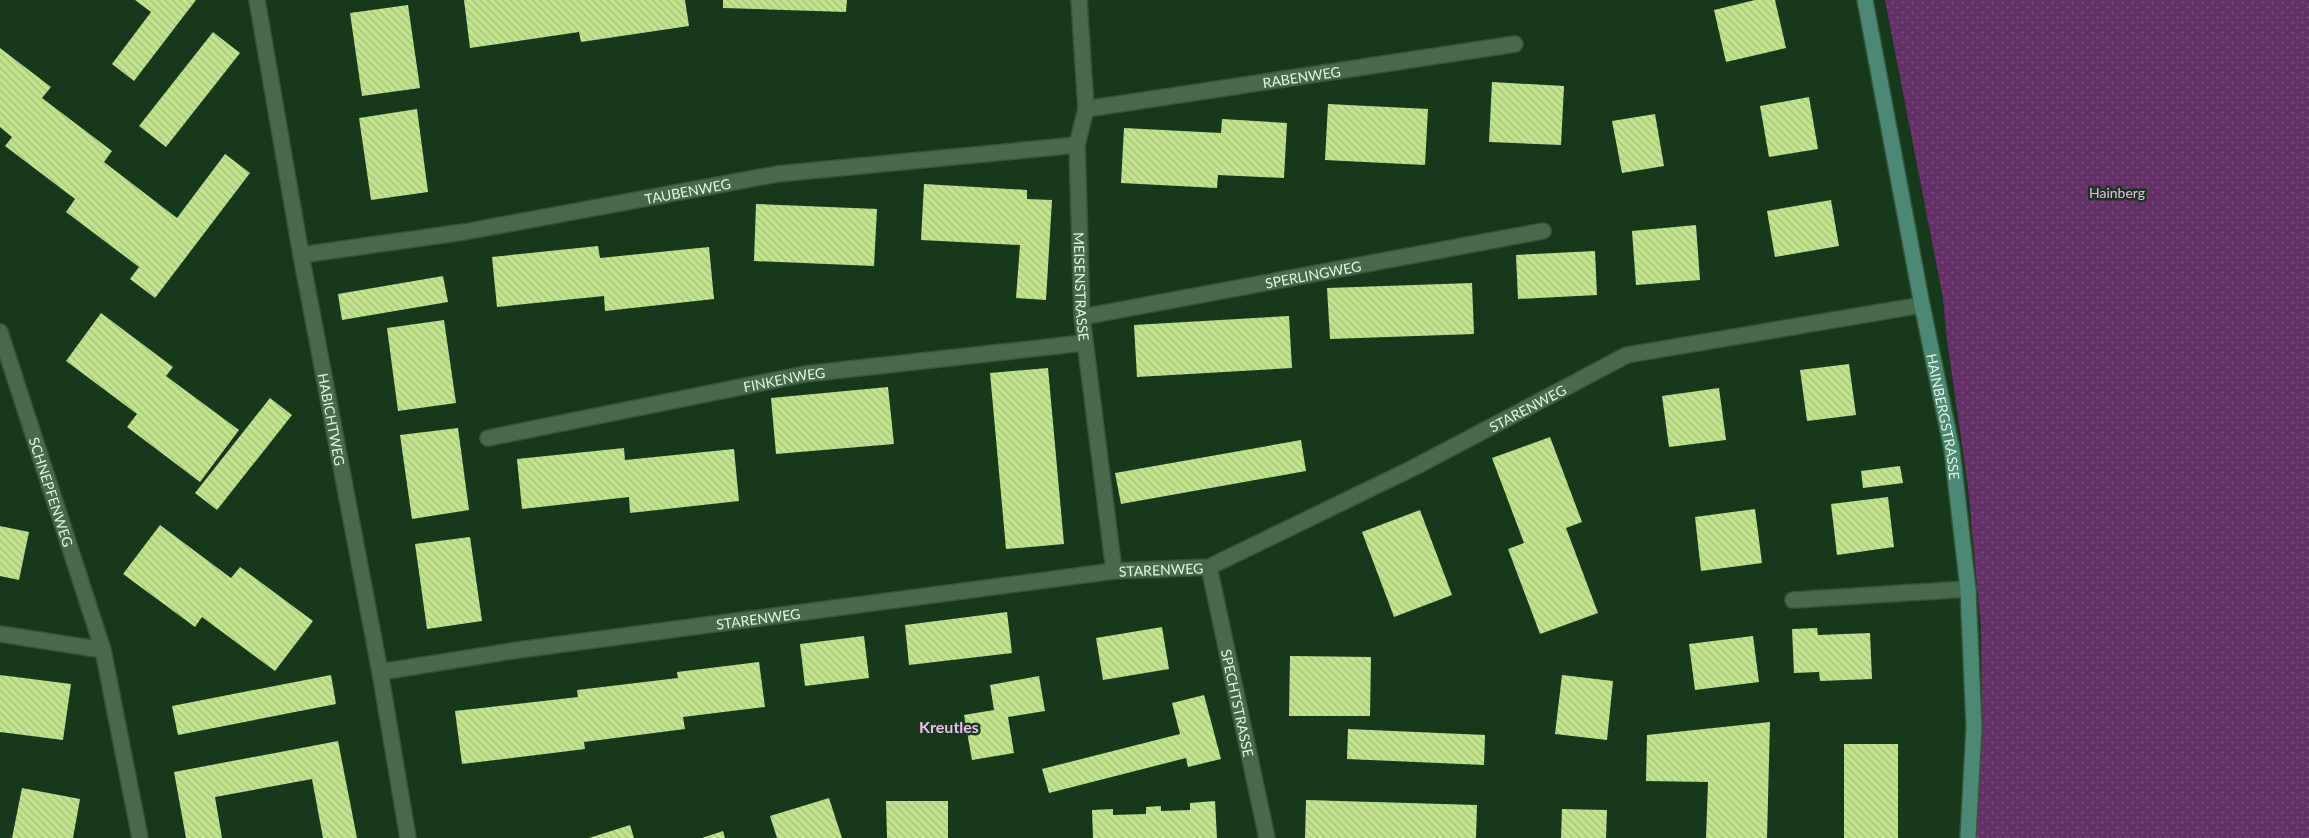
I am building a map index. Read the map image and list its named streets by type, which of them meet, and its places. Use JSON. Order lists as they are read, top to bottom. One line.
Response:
{"streets":{"street":["RABENWEG","TAUBENWEG","SPERLINGWEG","MEISENSTRASSE","FINKENWEG","STARENWEG","HAINBERGSTRASSE","HABICHTWEG","SCHNEPFENWEG","SPECHTSTRASSE"]},"crossings":[["RABENWEG","MEISENSTRASSE"],["TAUBENWEG","MEISENSTRASSE"],["TAUBENWEG","HABICHTWEG"],["SPERLINGWEG","MEISENSTRASSE"],["MEISENSTRASSE","FINKENWEG"],["MEISENSTRASSE","STARENWEG"],["STARENWEG","HAINBERGSTRASSE"],["STARENWEG","HABICHTWEG"],["STARENWEG","SPECHTSTRASSE"]],"districts":["Kreutles"],"parks":["Hainberg"]}
